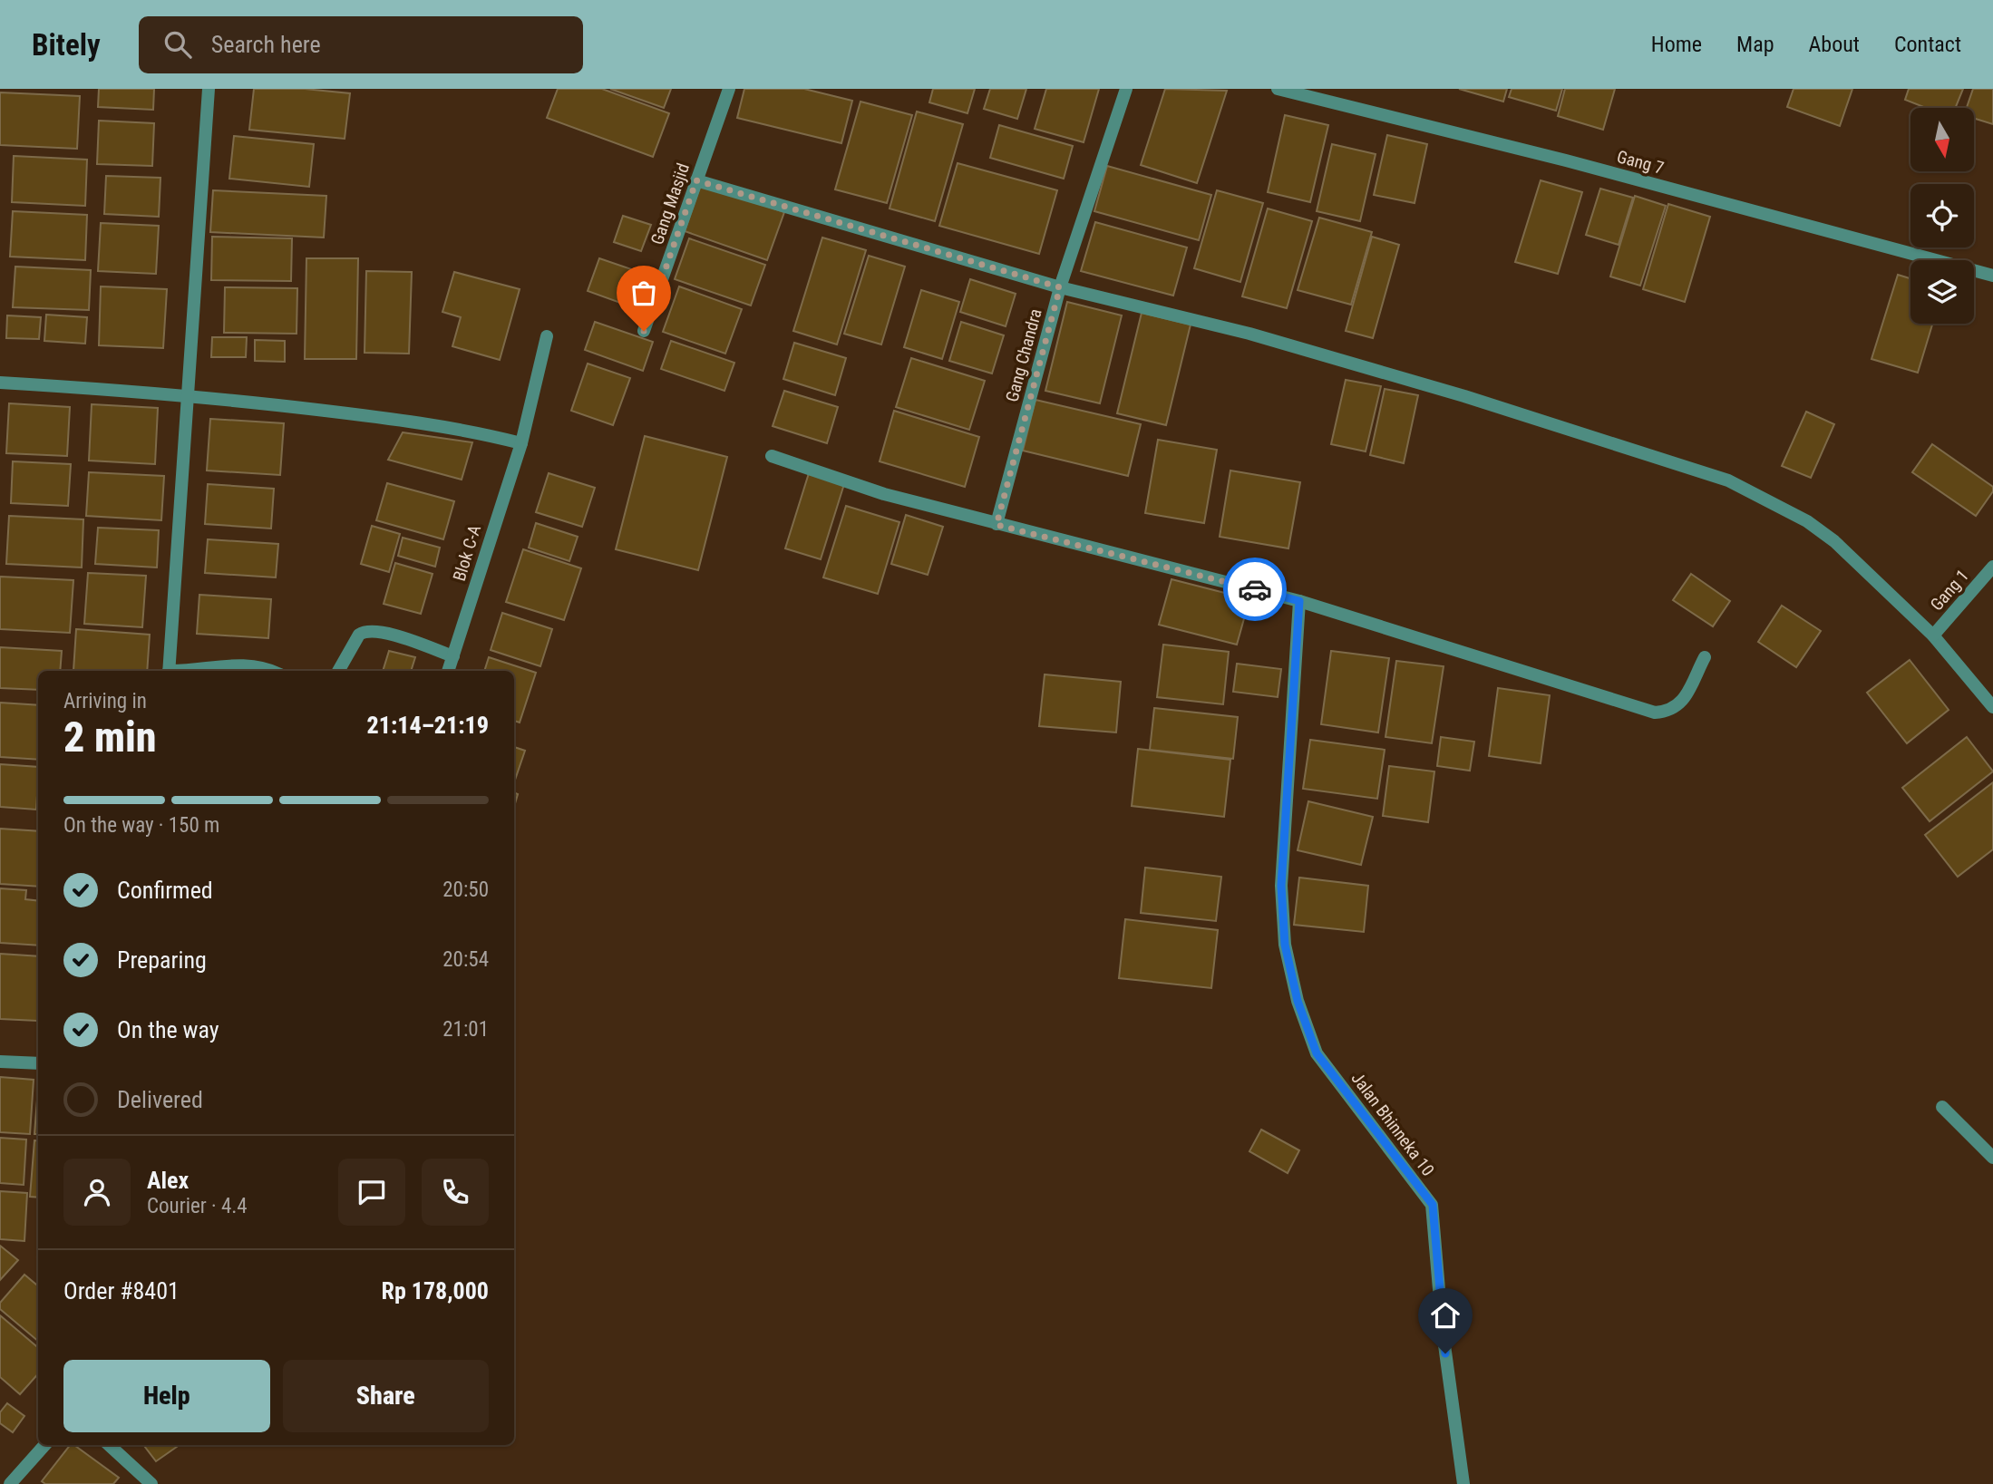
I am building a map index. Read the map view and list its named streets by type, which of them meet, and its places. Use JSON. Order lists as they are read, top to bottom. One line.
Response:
{"streets":{"street":["Gang 7","Gang Masjid","Gang Chandra","Blok C-A","Gang 1","Jalan Bhinneka 10"]},"north":"bottom","page":{"header":"Bitely","search":"Search here","nav":["Home","Map","About","Contact"],"heading":["2 min","Arriving in","21:14–21:19"],"panel":["Alex","Courier · 4.4","Order #8401","Rp 178,000"],"bar":"On the way · 150 m","list":[["Confirmed","20:50"],["Preparing","20:54"],["On the way","21:01"],"Delivered"],"buttons":["Help","Share"]}}
